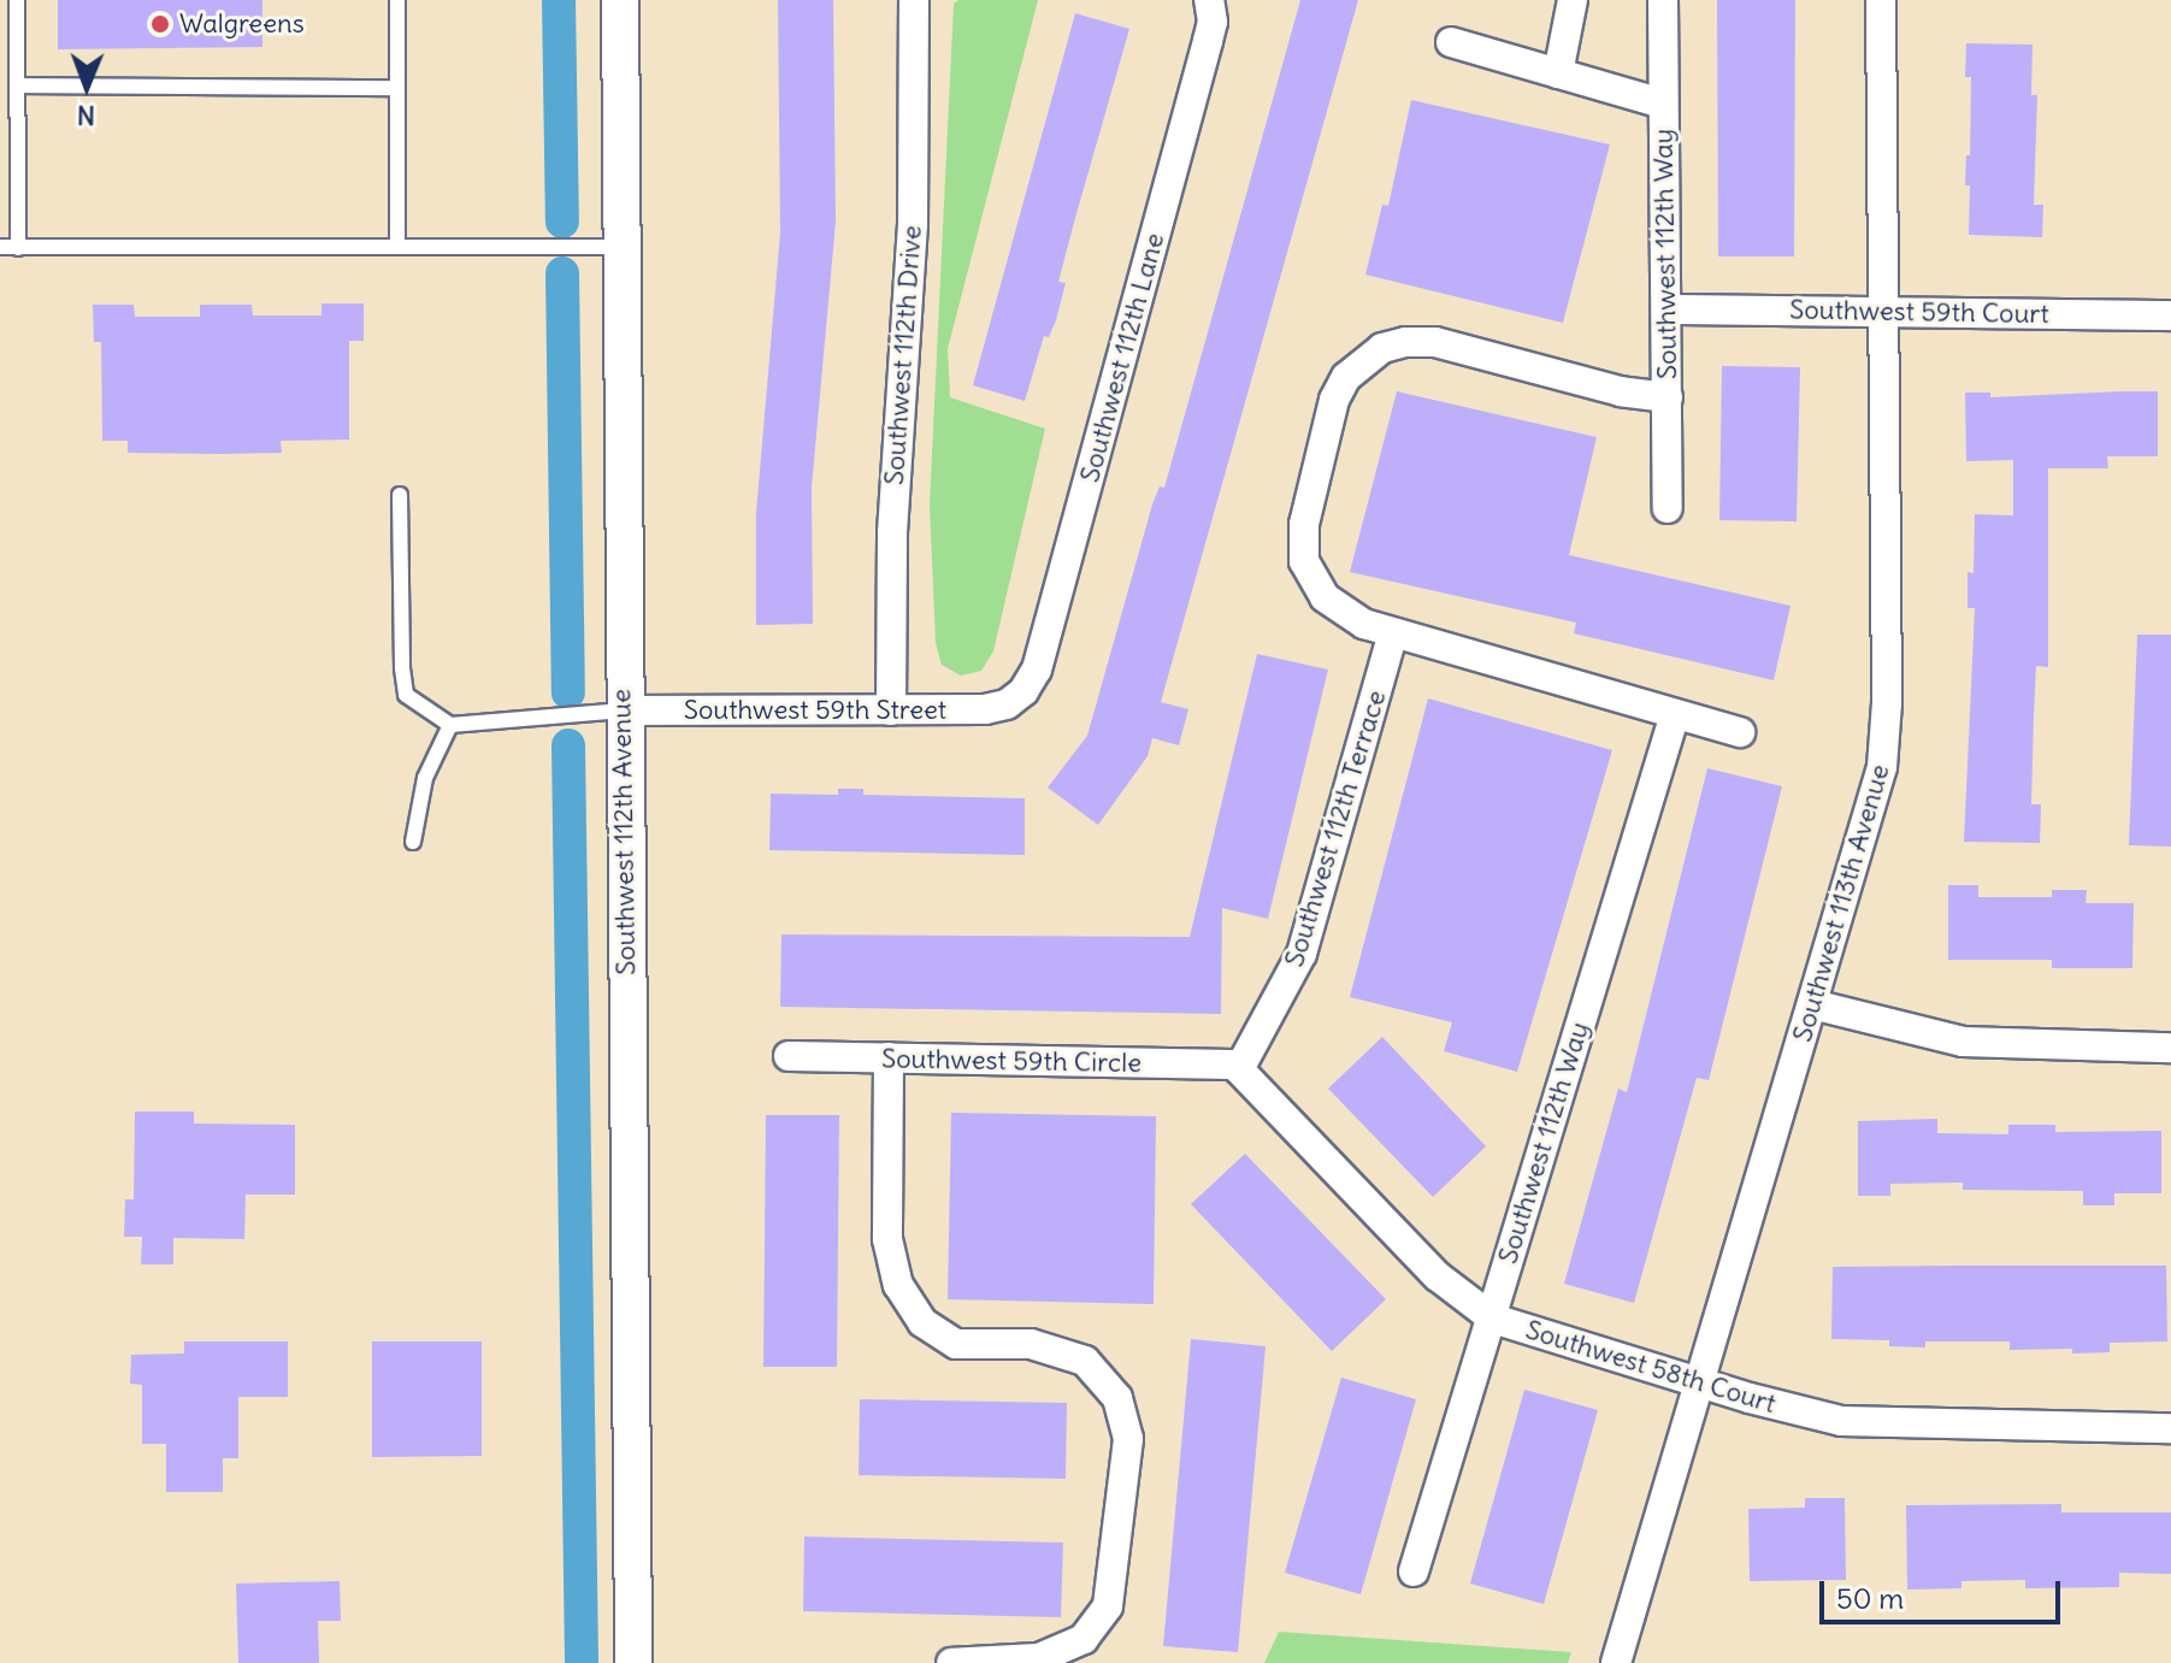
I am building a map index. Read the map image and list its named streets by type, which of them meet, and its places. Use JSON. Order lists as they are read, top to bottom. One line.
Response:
{"streets":{"street":["Southwest 112th Way","Southwest 59th Court","Southwest 112th Drive","Southwest 112th Lane","Southwest 59th Street","Southwest 112th Terrace","Southwest 112th Avenue","Southwest 113th Avenue","Southwest 59th Circle","Southwest 58th Court"]},"crossings":[["Southwest 112th Way","Southwest 59th Court"],["Southwest 112th Way","Southwest 58th Court"],["Southwest 59th Court","Southwest 113th Avenue"],["Southwest 112th Drive","Southwest 59th Street"],["Southwest 112th Lane","Southwest 59th Street"],["Southwest 59th Street","Southwest 112th Avenue"],["Southwest 112th Terrace","Southwest 59th Circle"],["Southwest 112th Terrace","Southwest 58th Court"],["Southwest 113th Avenue","Southwest 58th Court"],["Southwest 59th Circle","Southwest 58th Court"]],"places":["Walgreens"],"scale_bar":"50 m","north":"bottom"}
